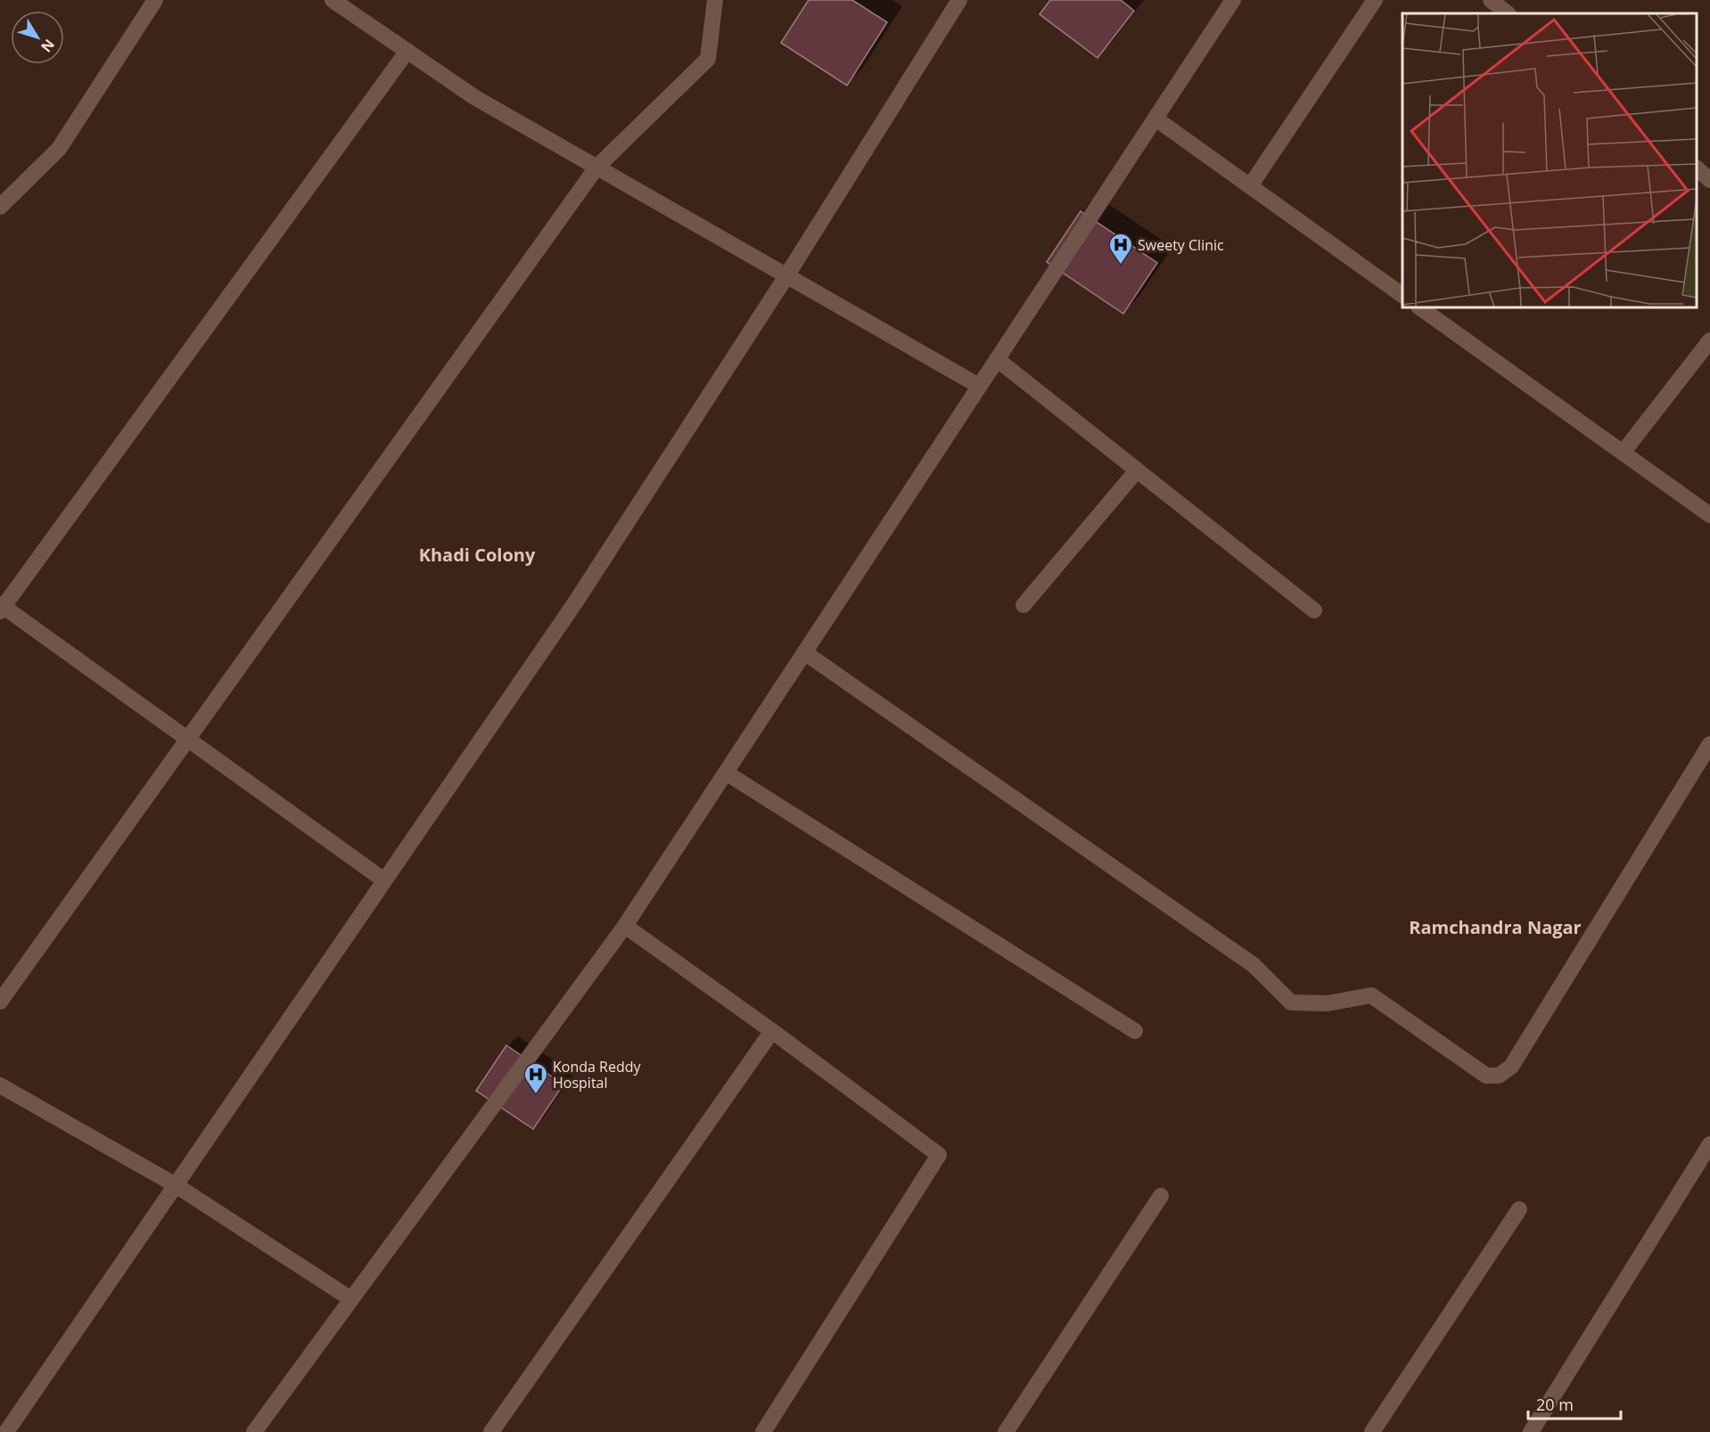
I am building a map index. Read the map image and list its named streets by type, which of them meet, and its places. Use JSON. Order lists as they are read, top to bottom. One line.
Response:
{"districts":["Khadi Colony","Ramchandra Nagar"],"places":{"hospital":["Sweety Clinic","Konda Reddy Hospital"]},"scale_bar":"20 m","north":"bottom right"}
